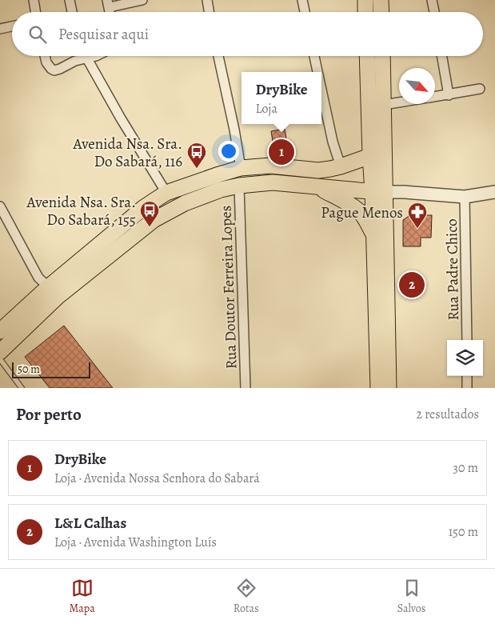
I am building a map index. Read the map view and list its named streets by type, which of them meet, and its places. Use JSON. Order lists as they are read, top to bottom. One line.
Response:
{"streets":{"street":["Rua Padre Chico","Rua Doutor Ferreira Lopes"]},"places":{"bus stop":["Avenida Nsa. Sra. Do Sabará, 116","Avenida Nsa. Sra. Do Sabará, 155"],"pharmacy":["Pague Menos"]},"scale_bar":"50 m","north":"bottom right","page":{"search":"Pesquisar aqui","popup":["DryBike","Loja"],"pins":["1","2"],"scale":"50 m","heading":["Por perto","2 resultados"],"list":[{"mark":"1","name":"DryBike","note":"Loja · Avenida Nossa Senhora do Sabará","value":"30 m"},{"mark":"2","name":"L&L Calhas","note":"Loja · Avenida Washington Luís","value":"150 m"}],"nav":["Mapa","Rotas","Salvos"]}}
